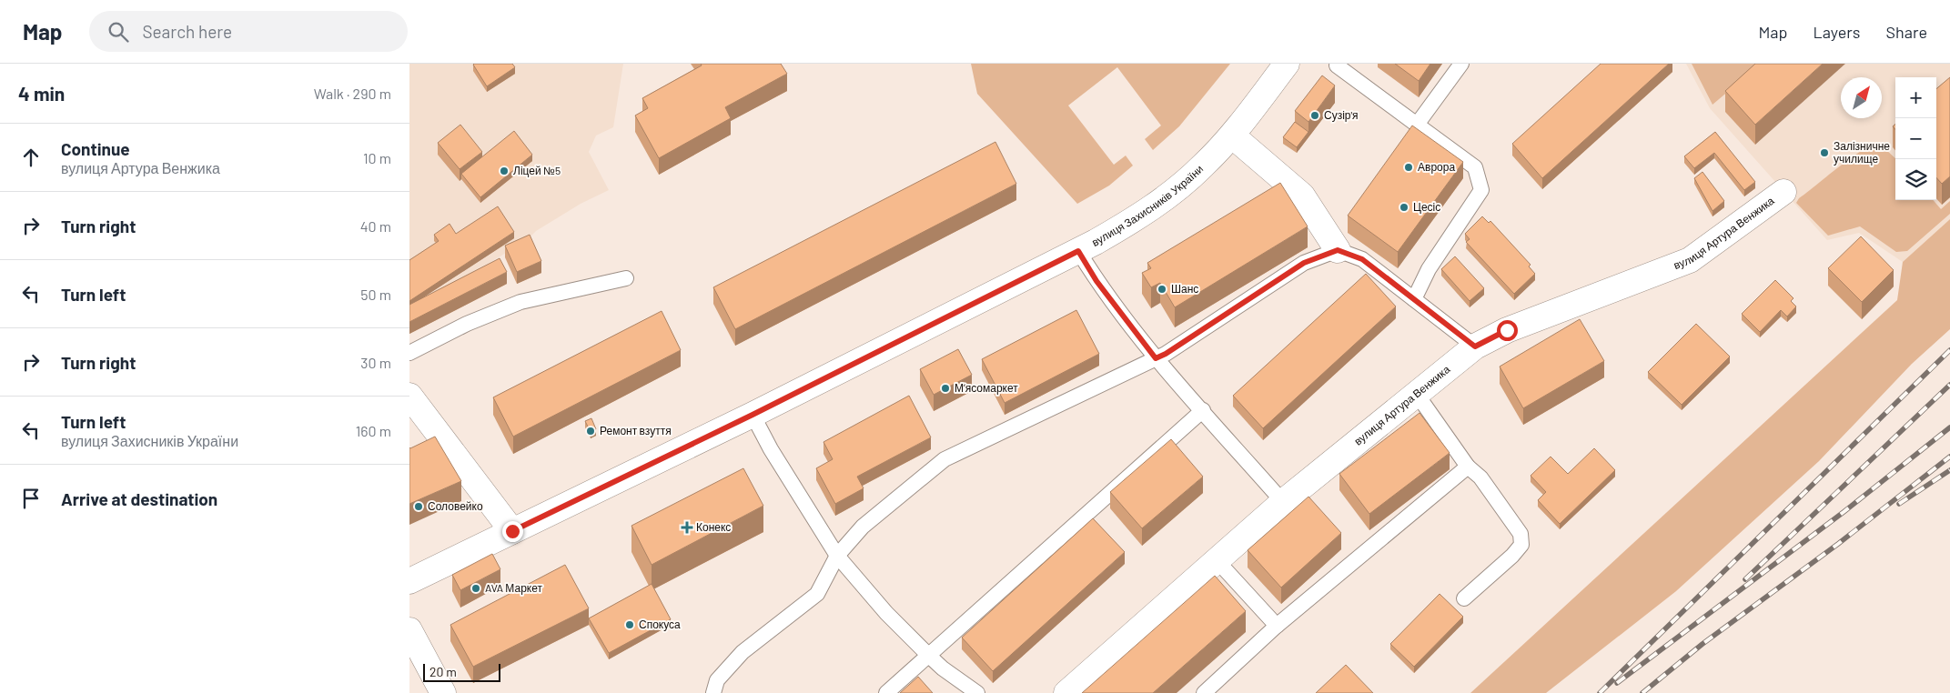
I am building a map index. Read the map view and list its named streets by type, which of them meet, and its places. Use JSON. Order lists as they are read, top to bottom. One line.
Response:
{"streets":{"street":["вулиця Захисників України","вулиця Артура Венжика"]},"places":{"other":["Сузір'я","Залізничне училище","Аврора","Ліцей №5","Цесіс","Шанс","Мʼясомаркет","Ремонт взуття","Соловейко","AVA Маркет","Спокуса"],"health":["Конекс"]},"scale_bar":"20 m","north":"top right","page":{"header":"Map","search":"Search here","nav":["Map","Layers","Share"],"heading":["4 min","Walk · 290 m"],"map_buttons":["+","−"],"list":[["Continue","вулиця Артура Венжика","10 m"],["Turn right","40 m"],["Turn left","50 m"],["Turn right","30 m"],["Turn left","вулиця Захисників України","160 m"],"Arrive at destination"],"scale":"20 m"}}
